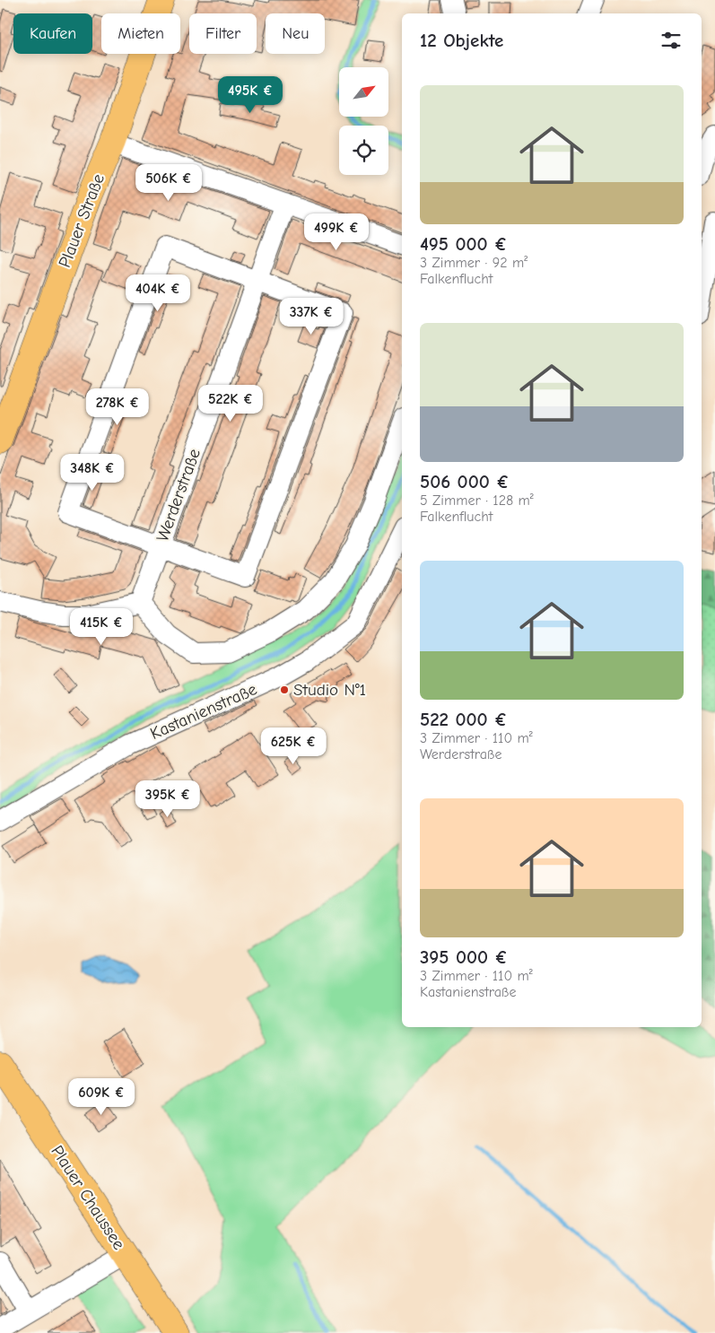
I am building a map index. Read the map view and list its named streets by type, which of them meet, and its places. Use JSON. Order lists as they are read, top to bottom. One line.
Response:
{"streets":{"main road":["Plauer Straße","Plauer Chaussee"],"street":["Werderstraße","Kastanienstraße"]},"places":["Studio N°1"],"north":"top right","page":{"chip":["Kaufen","Mieten","Filter","Neu"],"heading":"12 Objekte","list":[{"name":"495 000 €","note":"3 Zimmer · 92 m² · Falkenflucht"},{"name":"506 000 €","note":"5 Zimmer · 128 m² · Falkenflucht"},{"name":"522 000 €","note":"3 Zimmer · 110 m² · Werderstraße"},{"name":"395 000 €","note":"3 Zimmer · 110 m² · Kastanienstraße"}],"price":["495K €","506K €","499K €","404K €","337K €","522K €","278K €","348K €","415K €","625K €","395K €","609K €"]}}
